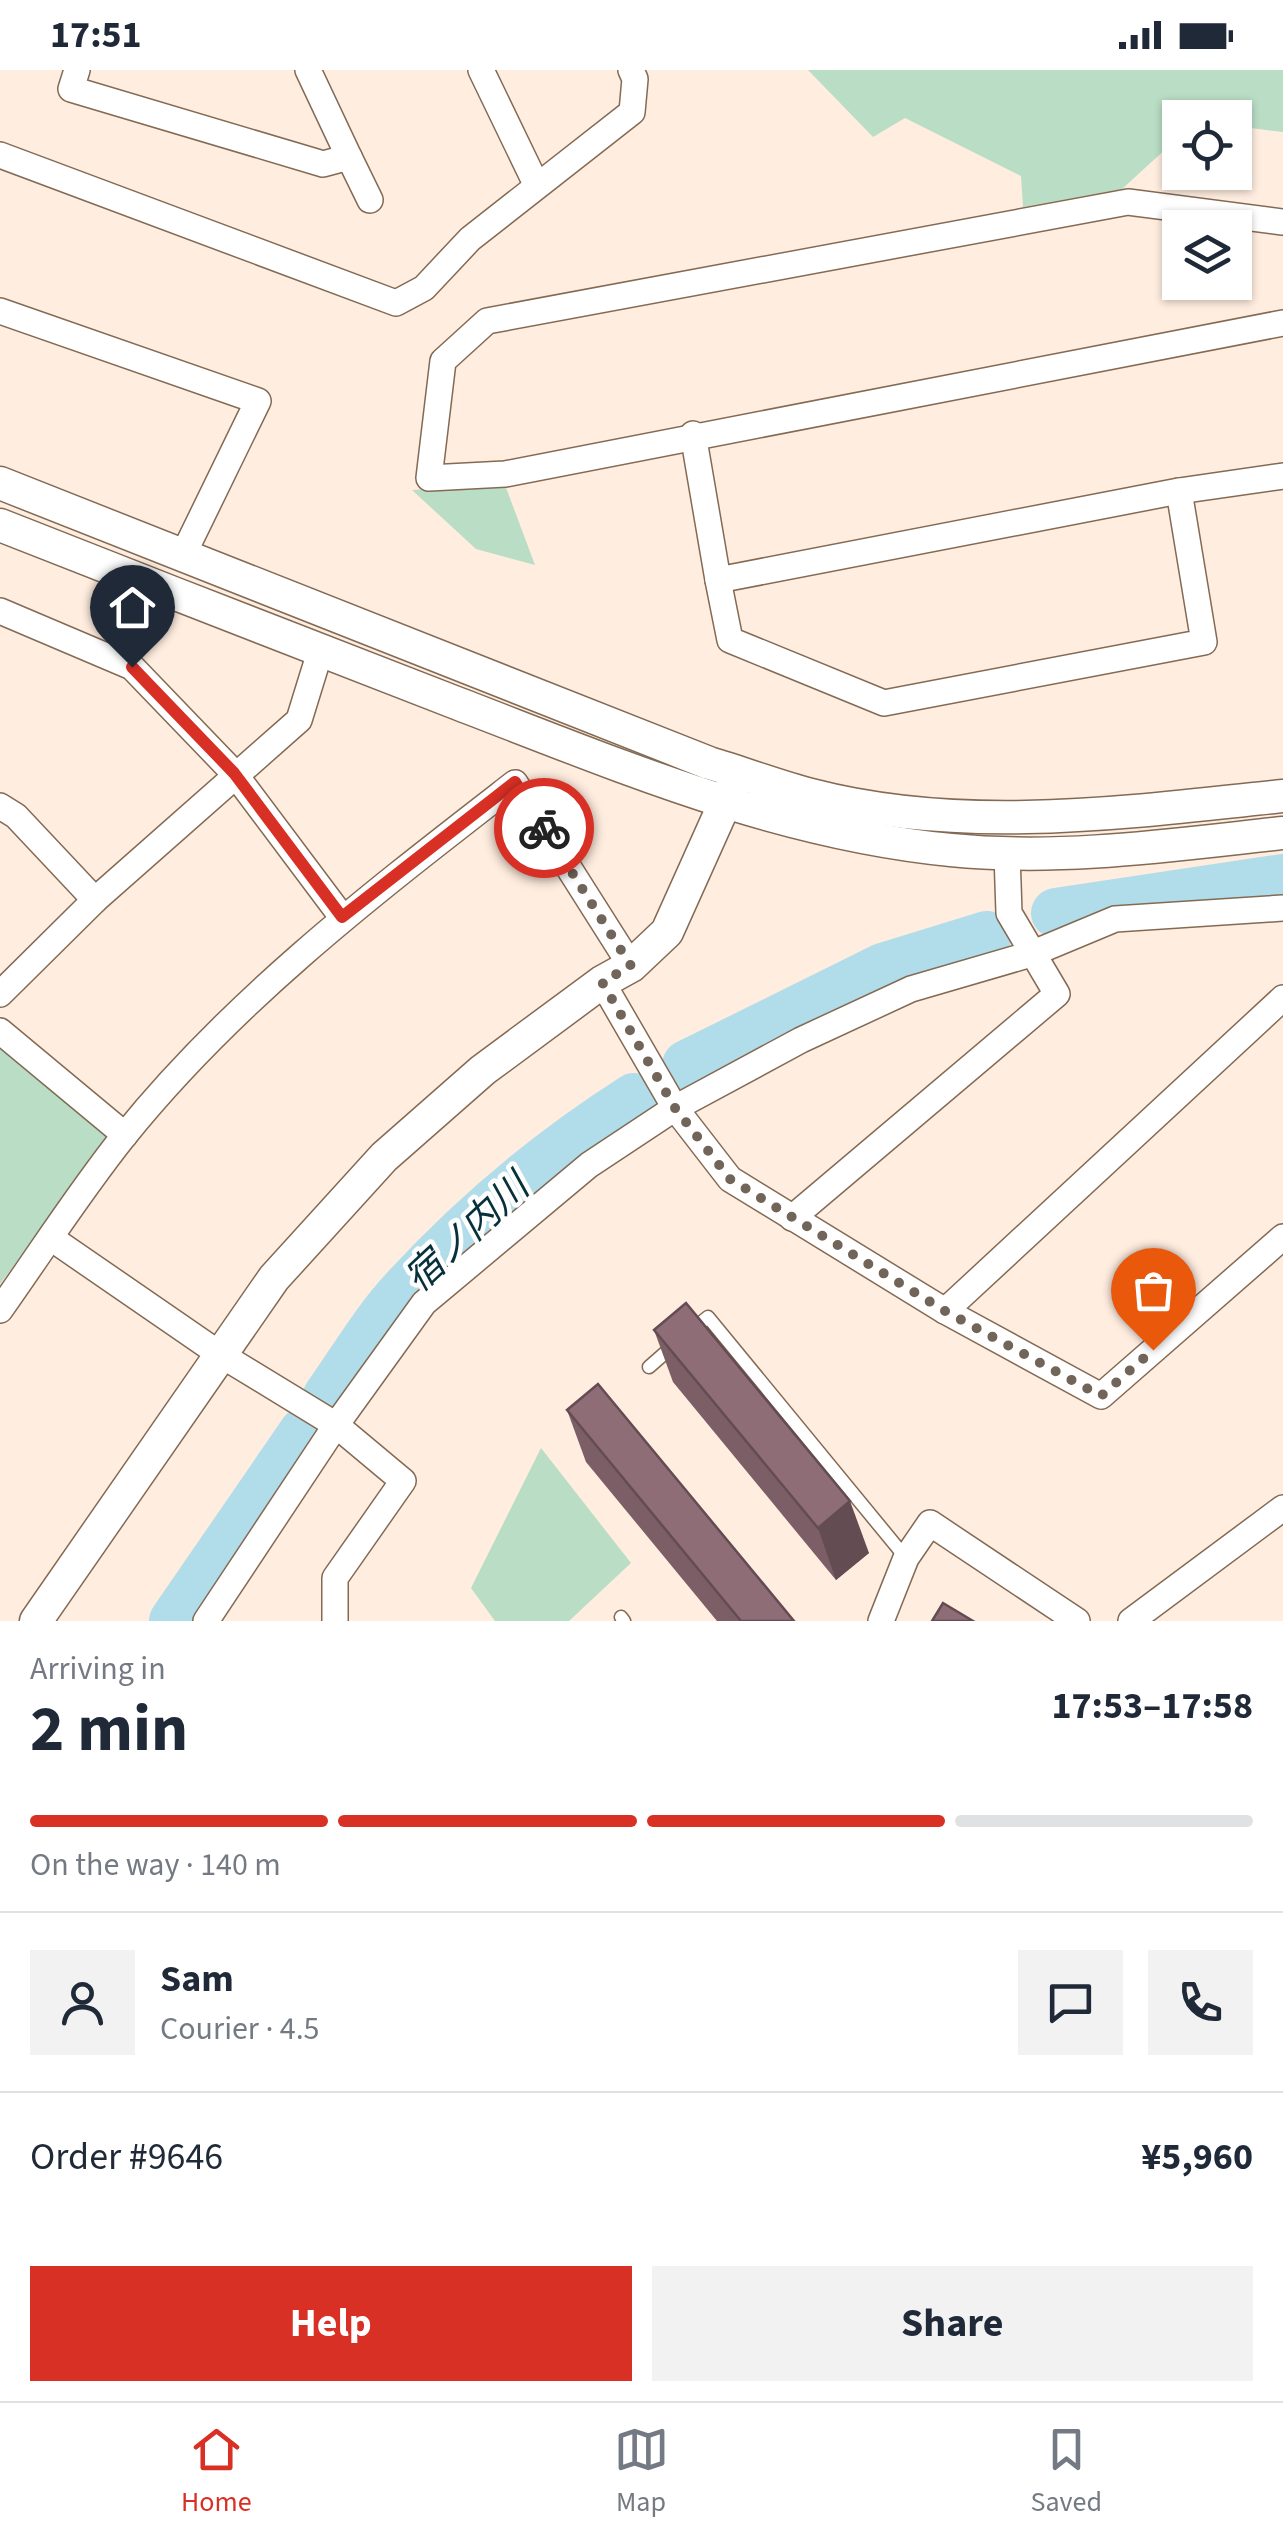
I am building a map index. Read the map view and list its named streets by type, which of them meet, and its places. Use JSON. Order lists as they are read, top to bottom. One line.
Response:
{"water":["宿ノ内川"],"page":{"status":"17:51","heading":["2 min","Arriving in","17:53–17:58"],"panel":["Sam","Courier · 4.5","Order #9646","¥5,960"],"bar":"On the way · 140 m","buttons":["Help","Share"],"tabs":["Home","Map","Saved"]}}
